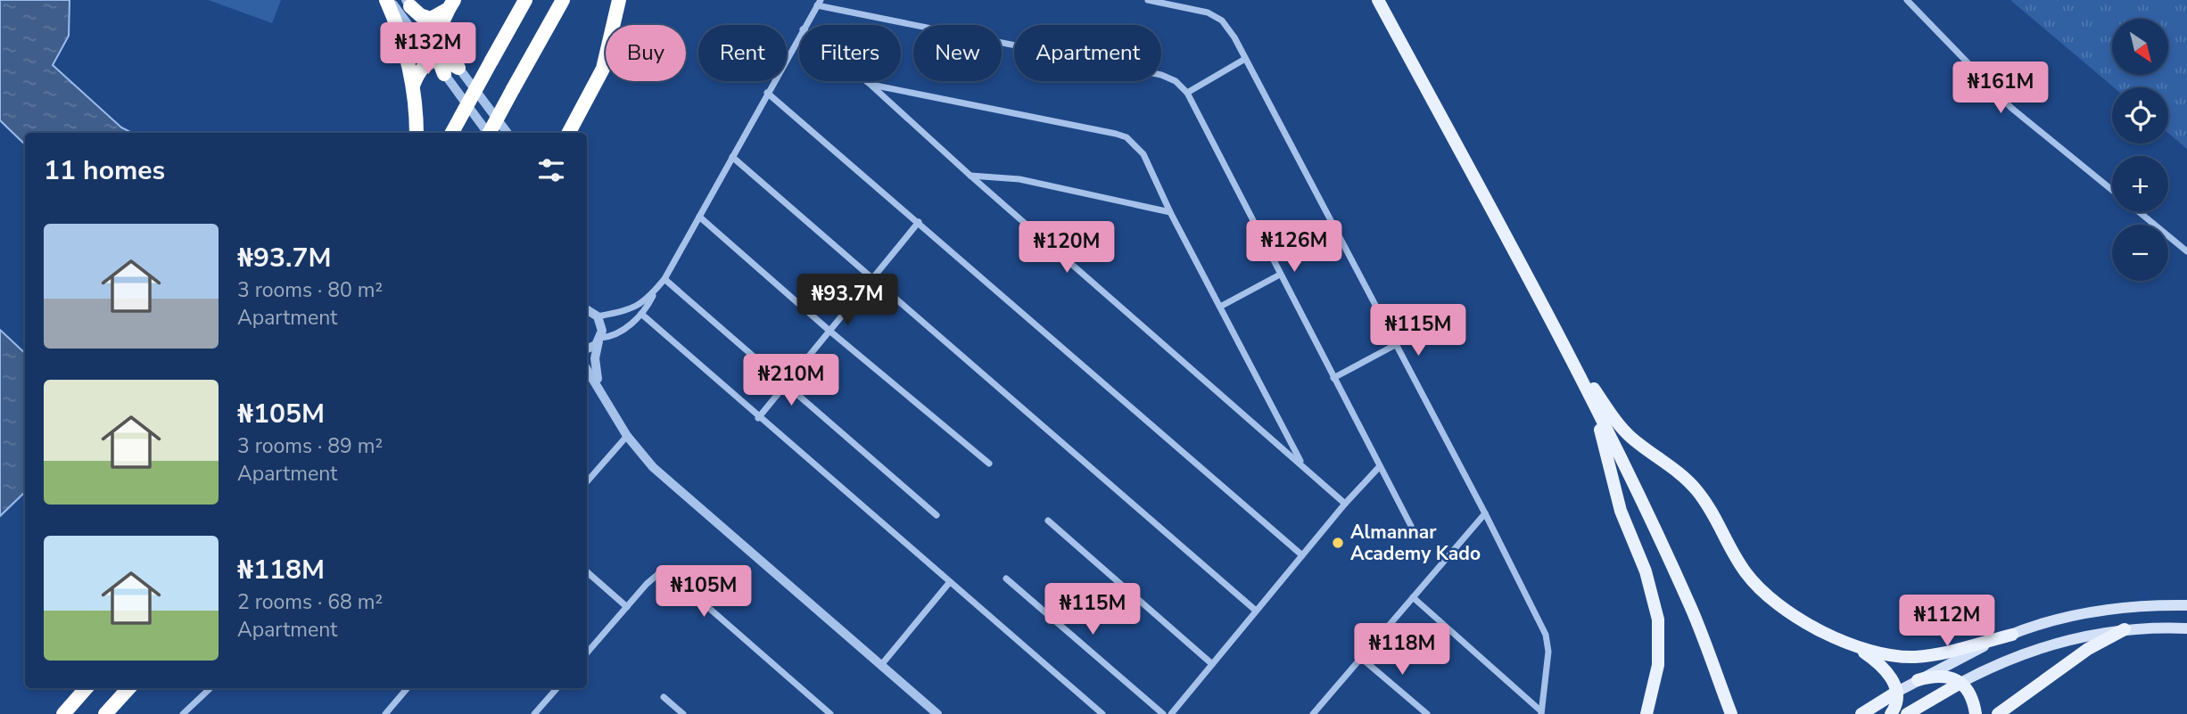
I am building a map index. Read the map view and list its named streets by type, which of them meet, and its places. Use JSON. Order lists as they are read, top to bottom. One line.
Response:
{"places":["Almannar Academy Kado"],"north":"bottom right","page":{"map_buttons":["+","−"],"price":["₦132M","₦161M","₦126M","₦120M","₦93.7M","₦115M","₦210M","₦105M","₦115M","₦112M","₦118M"],"chip":["Buy","Rent","Filters","New","Apartment"],"heading":"11 homes","list":[{"name":"₦93.7M","note":"3 rooms · 80 m² · Apartment"},{"name":"₦105M","note":"3 rooms · 89 m² · Apartment"},{"name":"₦118M","note":"2 rooms · 68 m² · Apartment"}]}}
